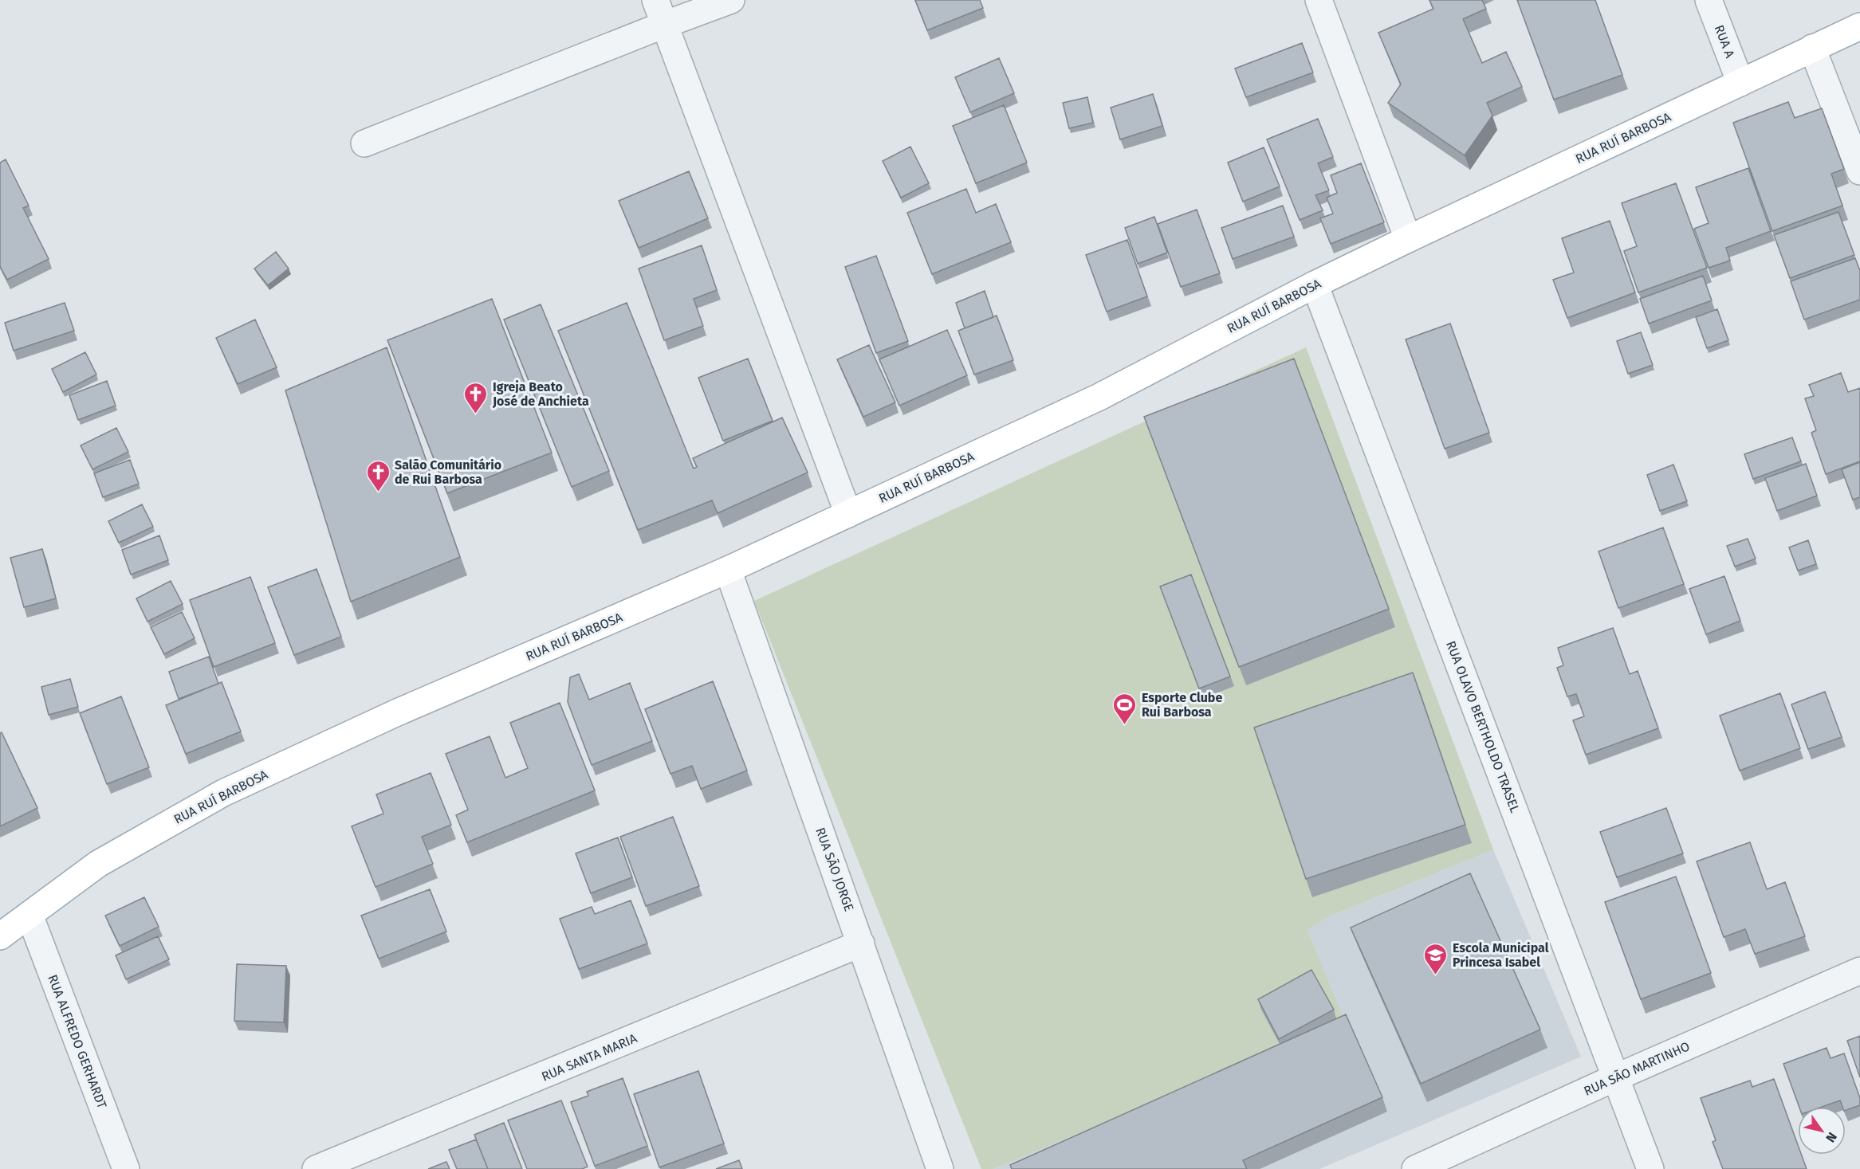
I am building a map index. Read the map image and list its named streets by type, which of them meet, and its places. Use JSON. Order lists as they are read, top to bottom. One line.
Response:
{"streets":{"main road":["RUA RUÍ BARBOSA"],"street":["RUA A","RUA OLAVO BERTHOLDO TRASEL","RUA SÃO JORGE","RUA ALFREDO GERHARDT","RUA SANTA MARIA","RUA SÃO MARTINHO"]},"crossings":[["RUA A","RUA RUÍ BARBOSA"],["RUA RUÍ BARBOSA","RUA OLAVO BERTHOLDO TRASEL"],["RUA RUÍ BARBOSA","RUA SÃO JORGE"],["RUA RUÍ BARBOSA","RUA ALFREDO GERHARDT"],["RUA OLAVO BERTHOLDO TRASEL","RUA SÃO MARTINHO"],["RUA SÃO JORGE","RUA SANTA MARIA"]],"places":{"church":["Igreja Beato José de Anchieta","Salão Comunitário de Rui Barbosa"],"sports":["Esporte Clube Rui Barbosa"],"school or university":["Escola Municipal Princesa Isabel"]},"north":"bottom right"}
